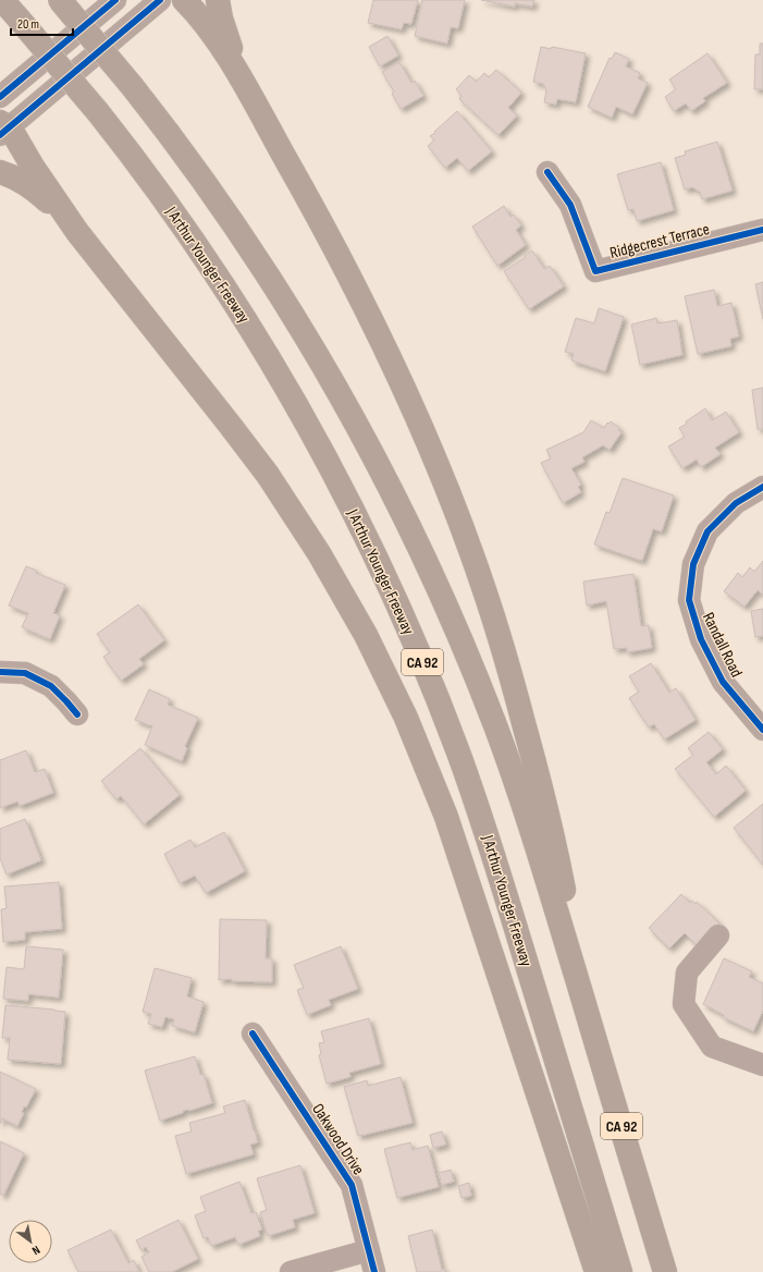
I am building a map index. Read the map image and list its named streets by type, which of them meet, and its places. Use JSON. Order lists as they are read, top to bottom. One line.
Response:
{"streets":{"highway":["J Arthur Younger Freeway","CA 92"],"street":["Ridgecrest Terrace","Randall Road","Oakwood Drive"]},"scale_bar":"20 m","north":"bottom right"}
